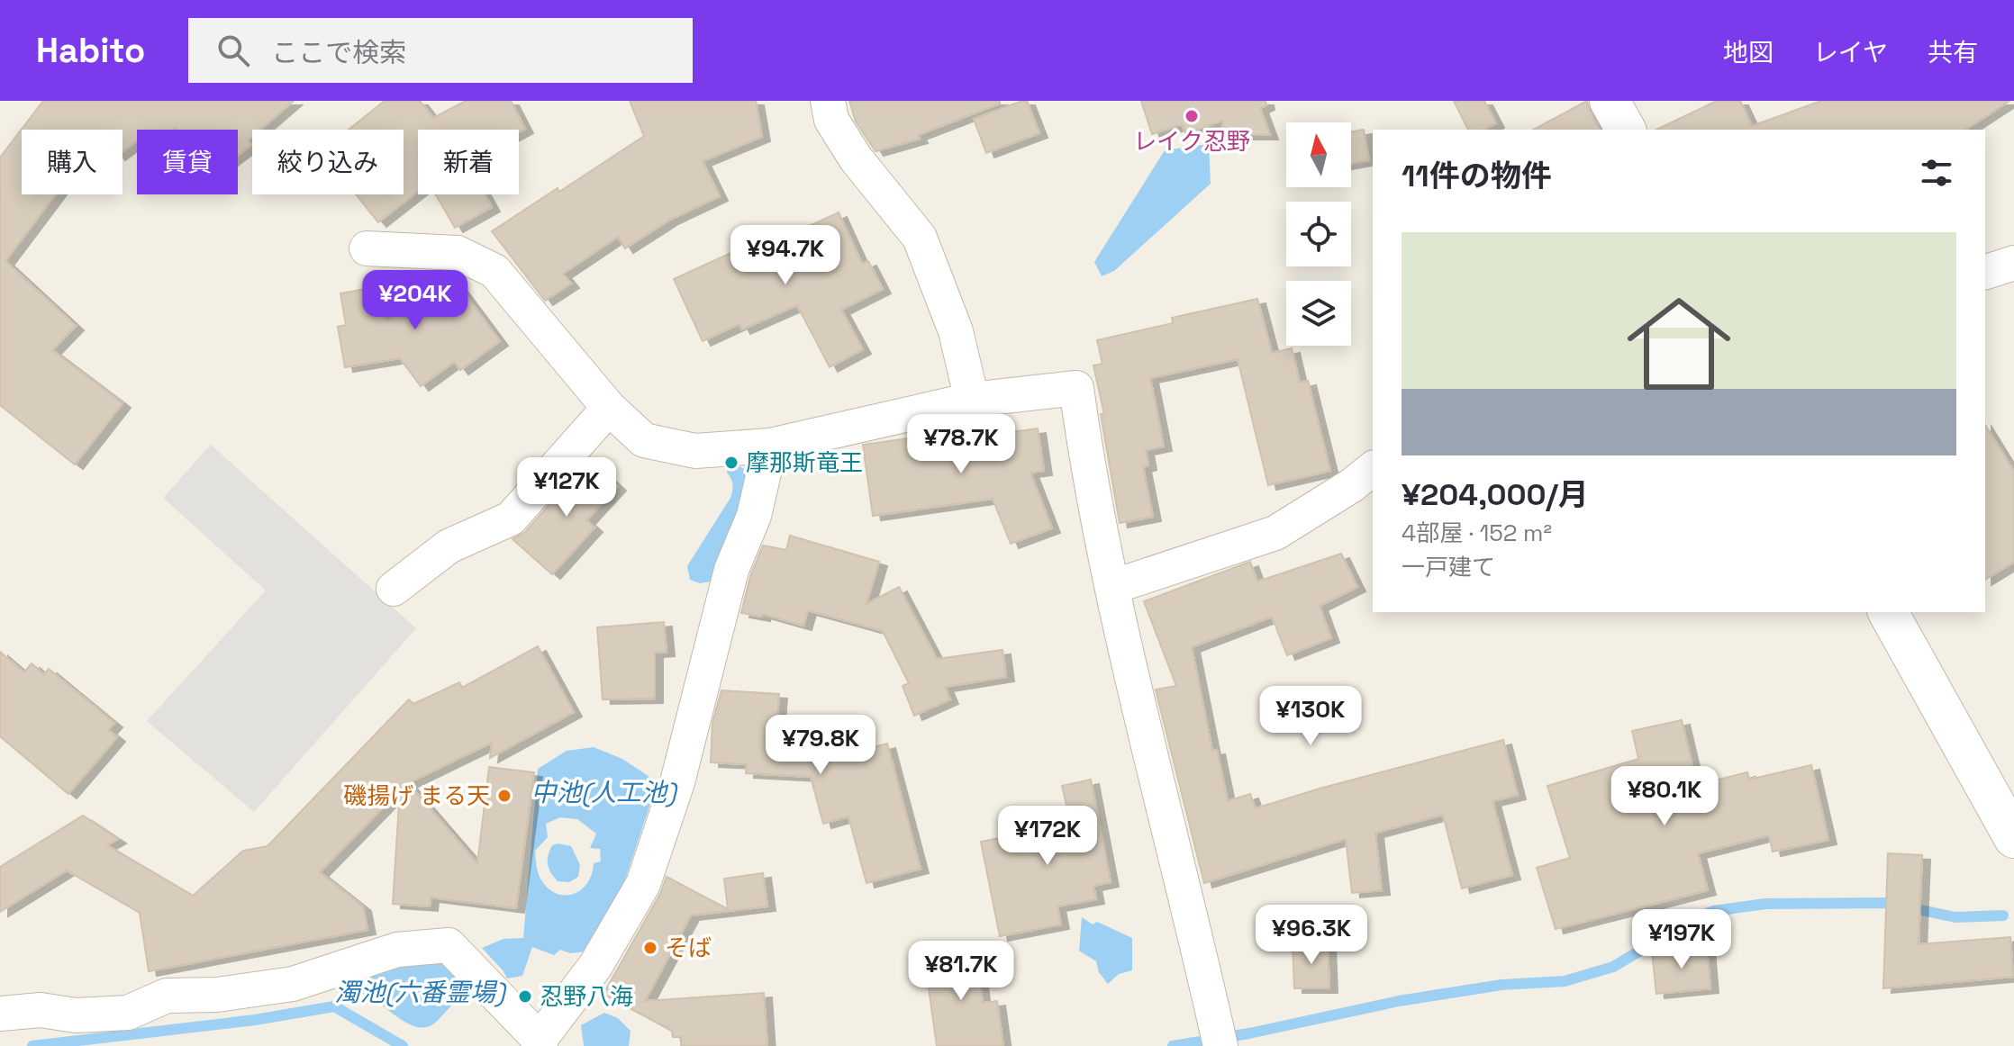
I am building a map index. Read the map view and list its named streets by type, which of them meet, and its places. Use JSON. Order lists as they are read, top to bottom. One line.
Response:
{"water":["中池(人工池)","濁池(六番霊場)"],"places":["レイク忍野","摩那斯竜王","磯揚げ まる天","そば","忍野八海"],"north":"top","page":{"header":"Habito","search":"ここで検索","nav":["地図","レイヤ","共有"],"chip":["購入","賃貸","絞り込み","新着"],"heading":"11件の物件","list":[{"name":"¥204,000/月","note":"4部屋 · 152 m² · 一戸建て"}],"price":["¥94.7K","¥204K","¥78.7K","¥127K","¥130K","¥79.8K","¥80.1K","¥172K","¥96.3K","¥197K","¥81.7K"]}}
